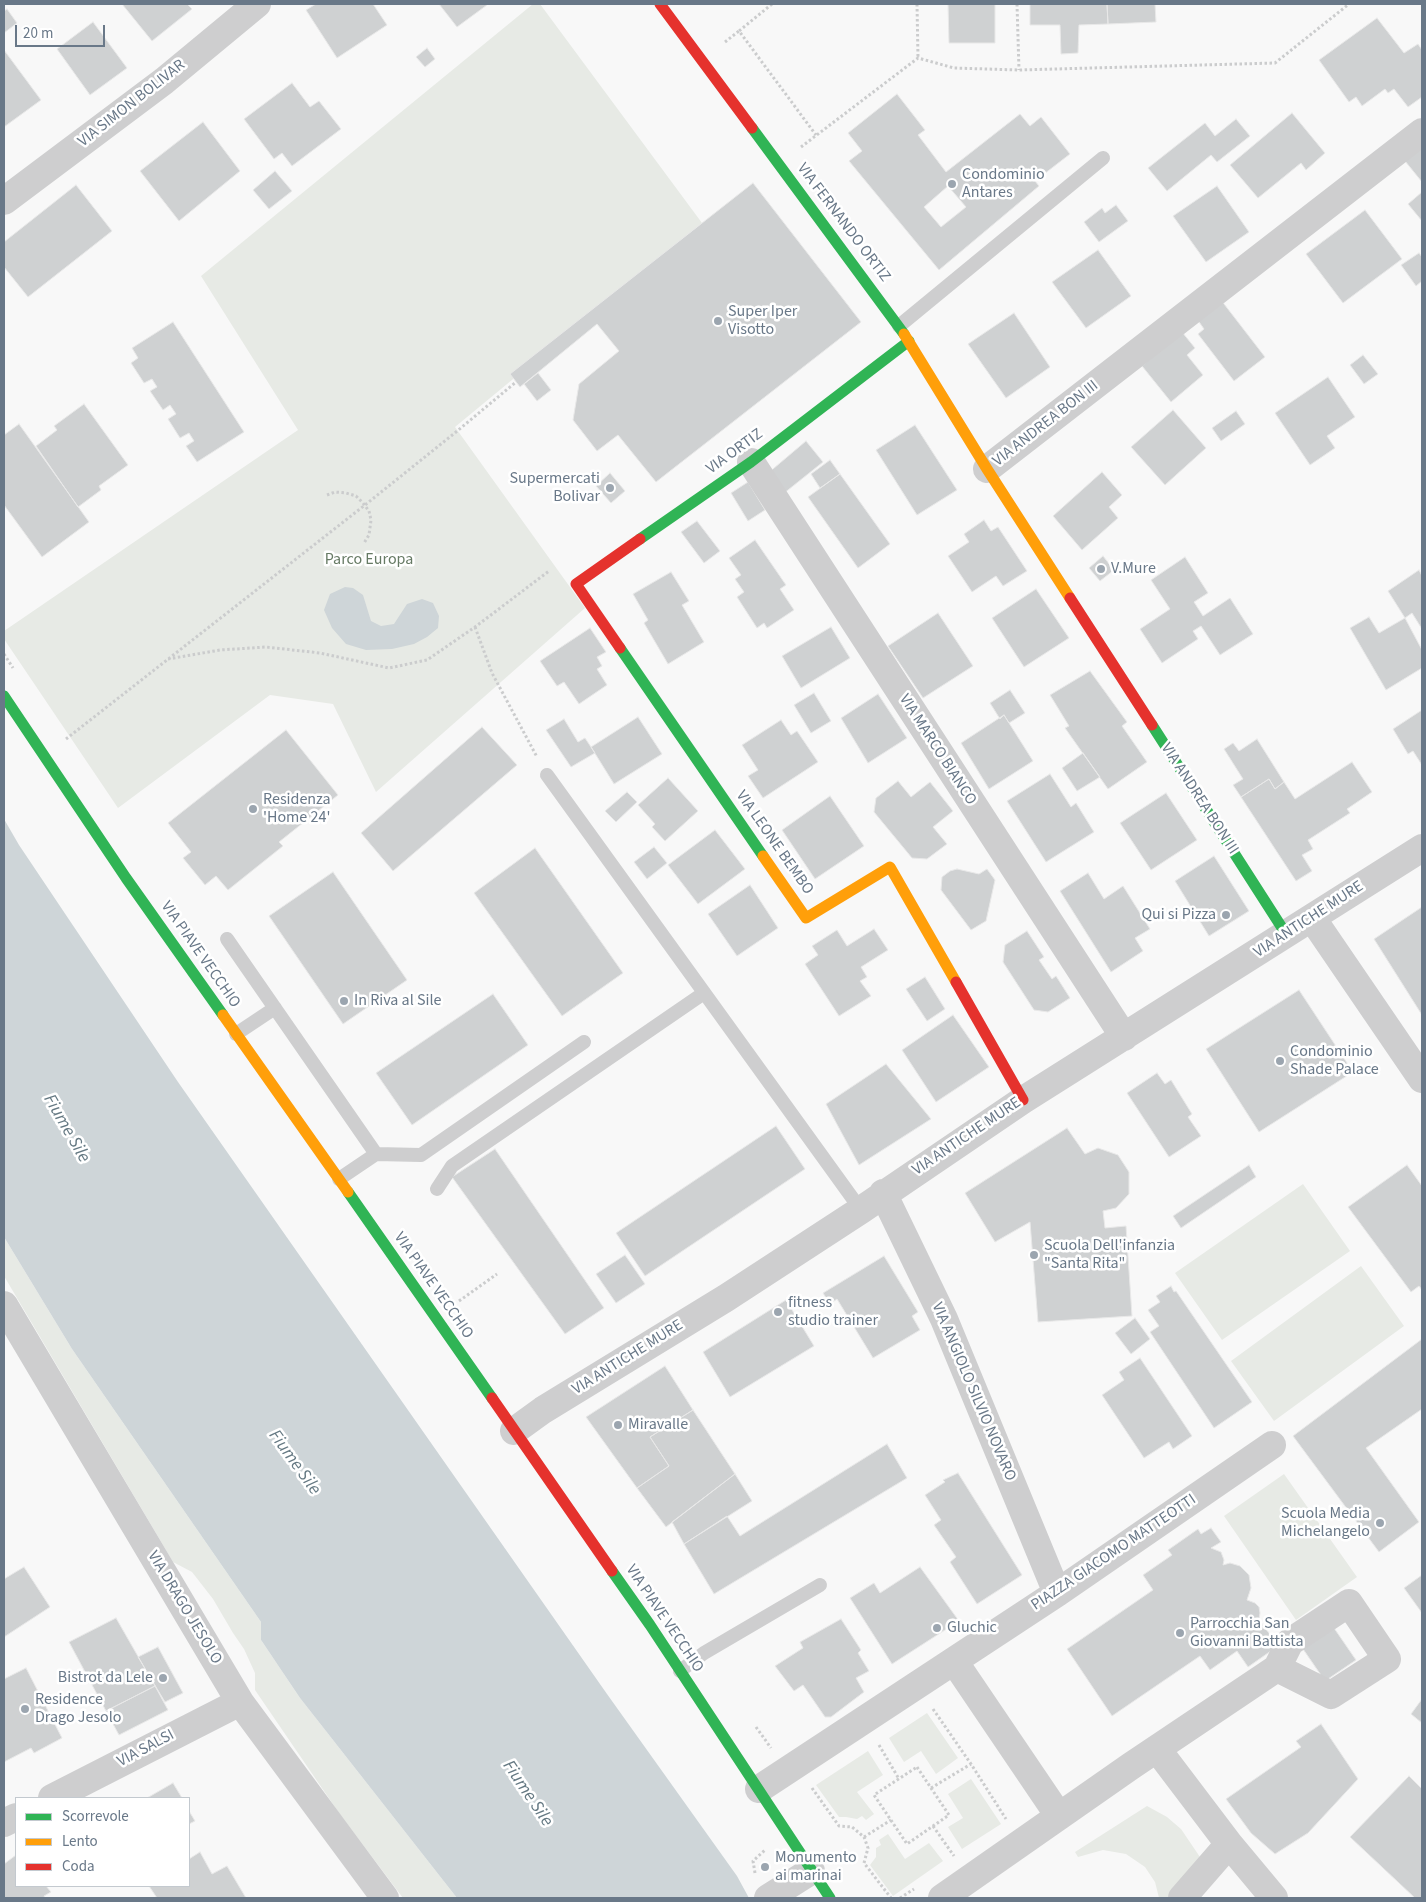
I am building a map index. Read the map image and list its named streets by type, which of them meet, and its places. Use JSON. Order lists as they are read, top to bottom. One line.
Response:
{"streets":{"street":["VIA SIMON BOLIVAR","VIA FERNANDO ORTIZ","VIA ANDREA BON III","VIA ORTIZ","VIA MARCO BIANCO","VIA LEONE BEMBO","VIA ANTICHE MURE","VIA PIAVE VECCHIO","VIA ANGIOLO SILVIO NOVARO","PIAZZA GIACOMO MATTEOTTI","VIA DRAGO JESOLO","VIA SALSI"]},"crossings":[["VIA FERNANDO ORTIZ","VIA ANDREA BON III"],["VIA FERNANDO ORTIZ","VIA ORTIZ"],["VIA ANDREA BON III","VIA ANTICHE MURE"],["VIA ORTIZ","VIA MARCO BIANCO"],["VIA ORTIZ","VIA LEONE BEMBO"],["VIA MARCO BIANCO","VIA ANTICHE MURE"],["VIA LEONE BEMBO","VIA ANTICHE MURE"],["VIA ANTICHE MURE","VIA PIAVE VECCHIO"],["VIA ANTICHE MURE","VIA ANGIOLO SILVIO NOVARO"],["VIA PIAVE VECCHIO","PIAZZA GIACOMO MATTEOTTI"],["VIA ANGIOLO SILVIO NOVARO","PIAZZA GIACOMO MATTEOTTI"],["VIA DRAGO JESOLO","VIA SALSI"]],"water":["Fiume Sile"],"parks":["Parco Europa"],"places":["Condominio Antares","Super Iper Visotto","Supermercati Bolivar","V.Mure","Residenza 'Home 24'","Qui si Pizza","In Riva al Sile","Condominio Shade Palace","Scuola Dell'infanzia \"Santa Rita\"","fitness studio trainer","Miravalle","Scuola Media Michelangelo","Gluchic","Parrocchia San Giovanni Battista","Bistrot da Lele","Residence Drago Jesolo","Monumento ai marinai"],"legend":["Scorrevole","Lento","Coda"],"scale_bar":"20 m"}
